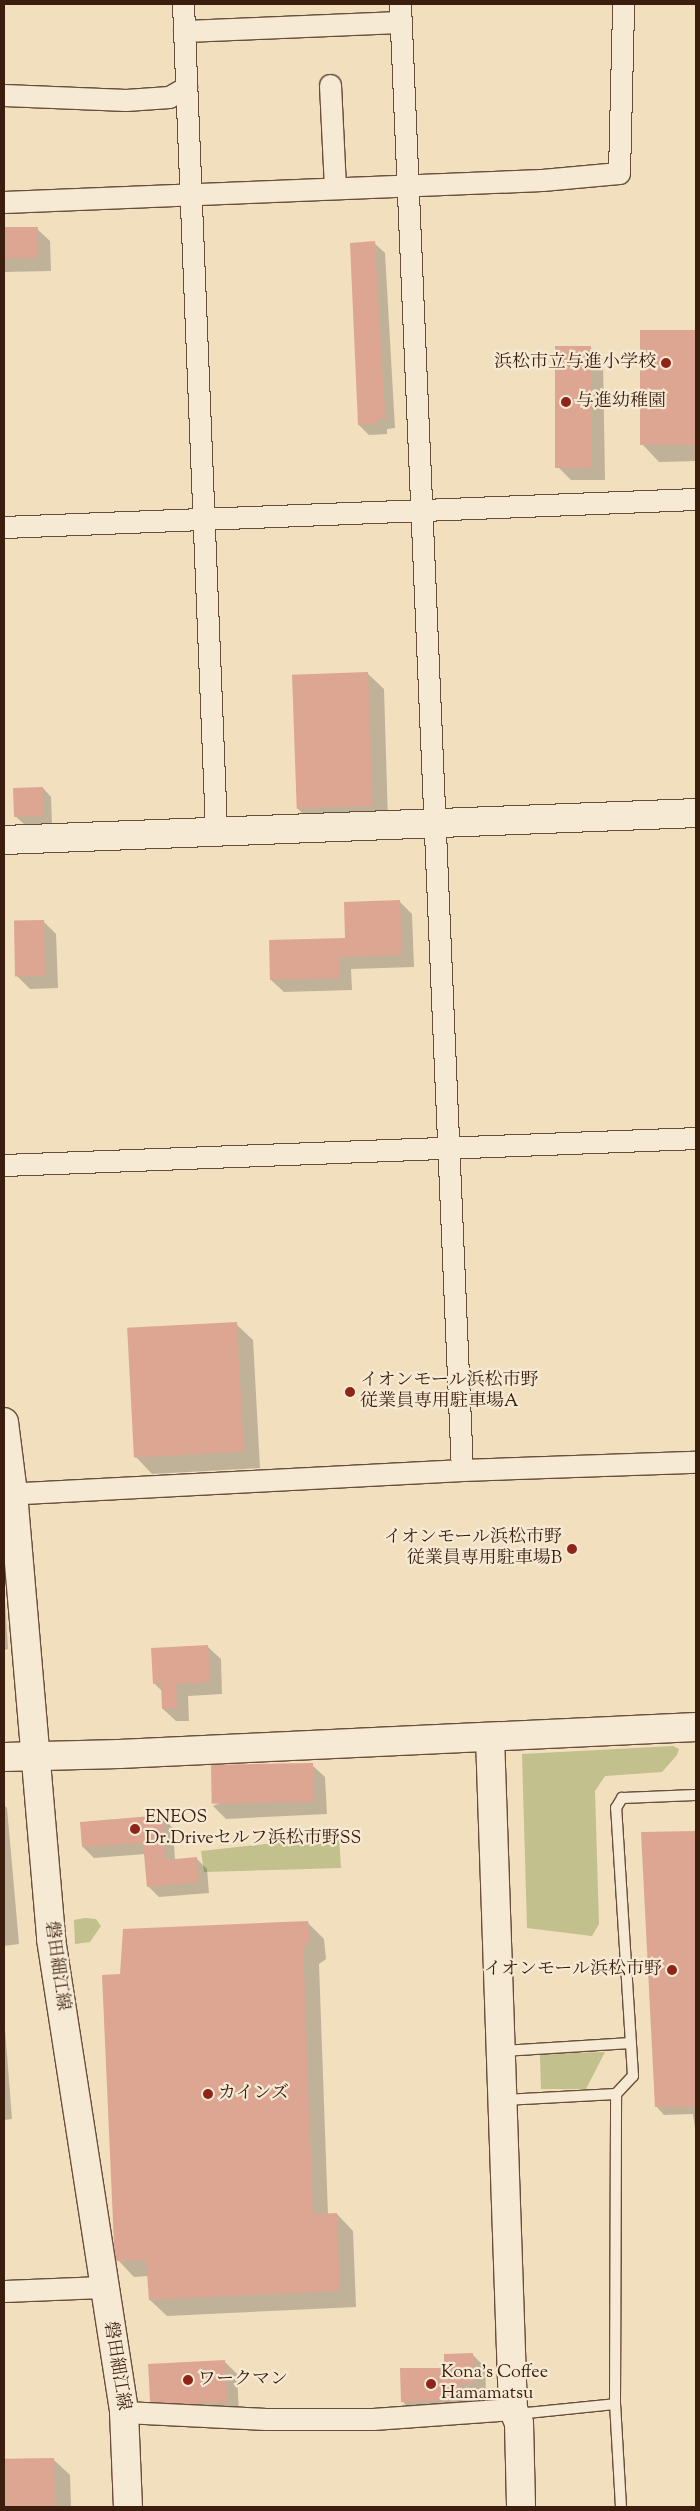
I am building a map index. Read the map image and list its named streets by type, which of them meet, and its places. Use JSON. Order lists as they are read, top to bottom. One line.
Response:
{"streets":{"street":["磐田細江線"]},"places":["浜松市立与進小学校","与進幼稚園","イオンモール浜松市野 従業員専用駐車場A","イオンモール浜松市野 従業員専用駐車場B","ENEOS Dr.Driveセルフ浜松市野SS","イオンモール浜松市野","カインズ","ワークマン","Kona's Coffee Hamamatsu"]}
